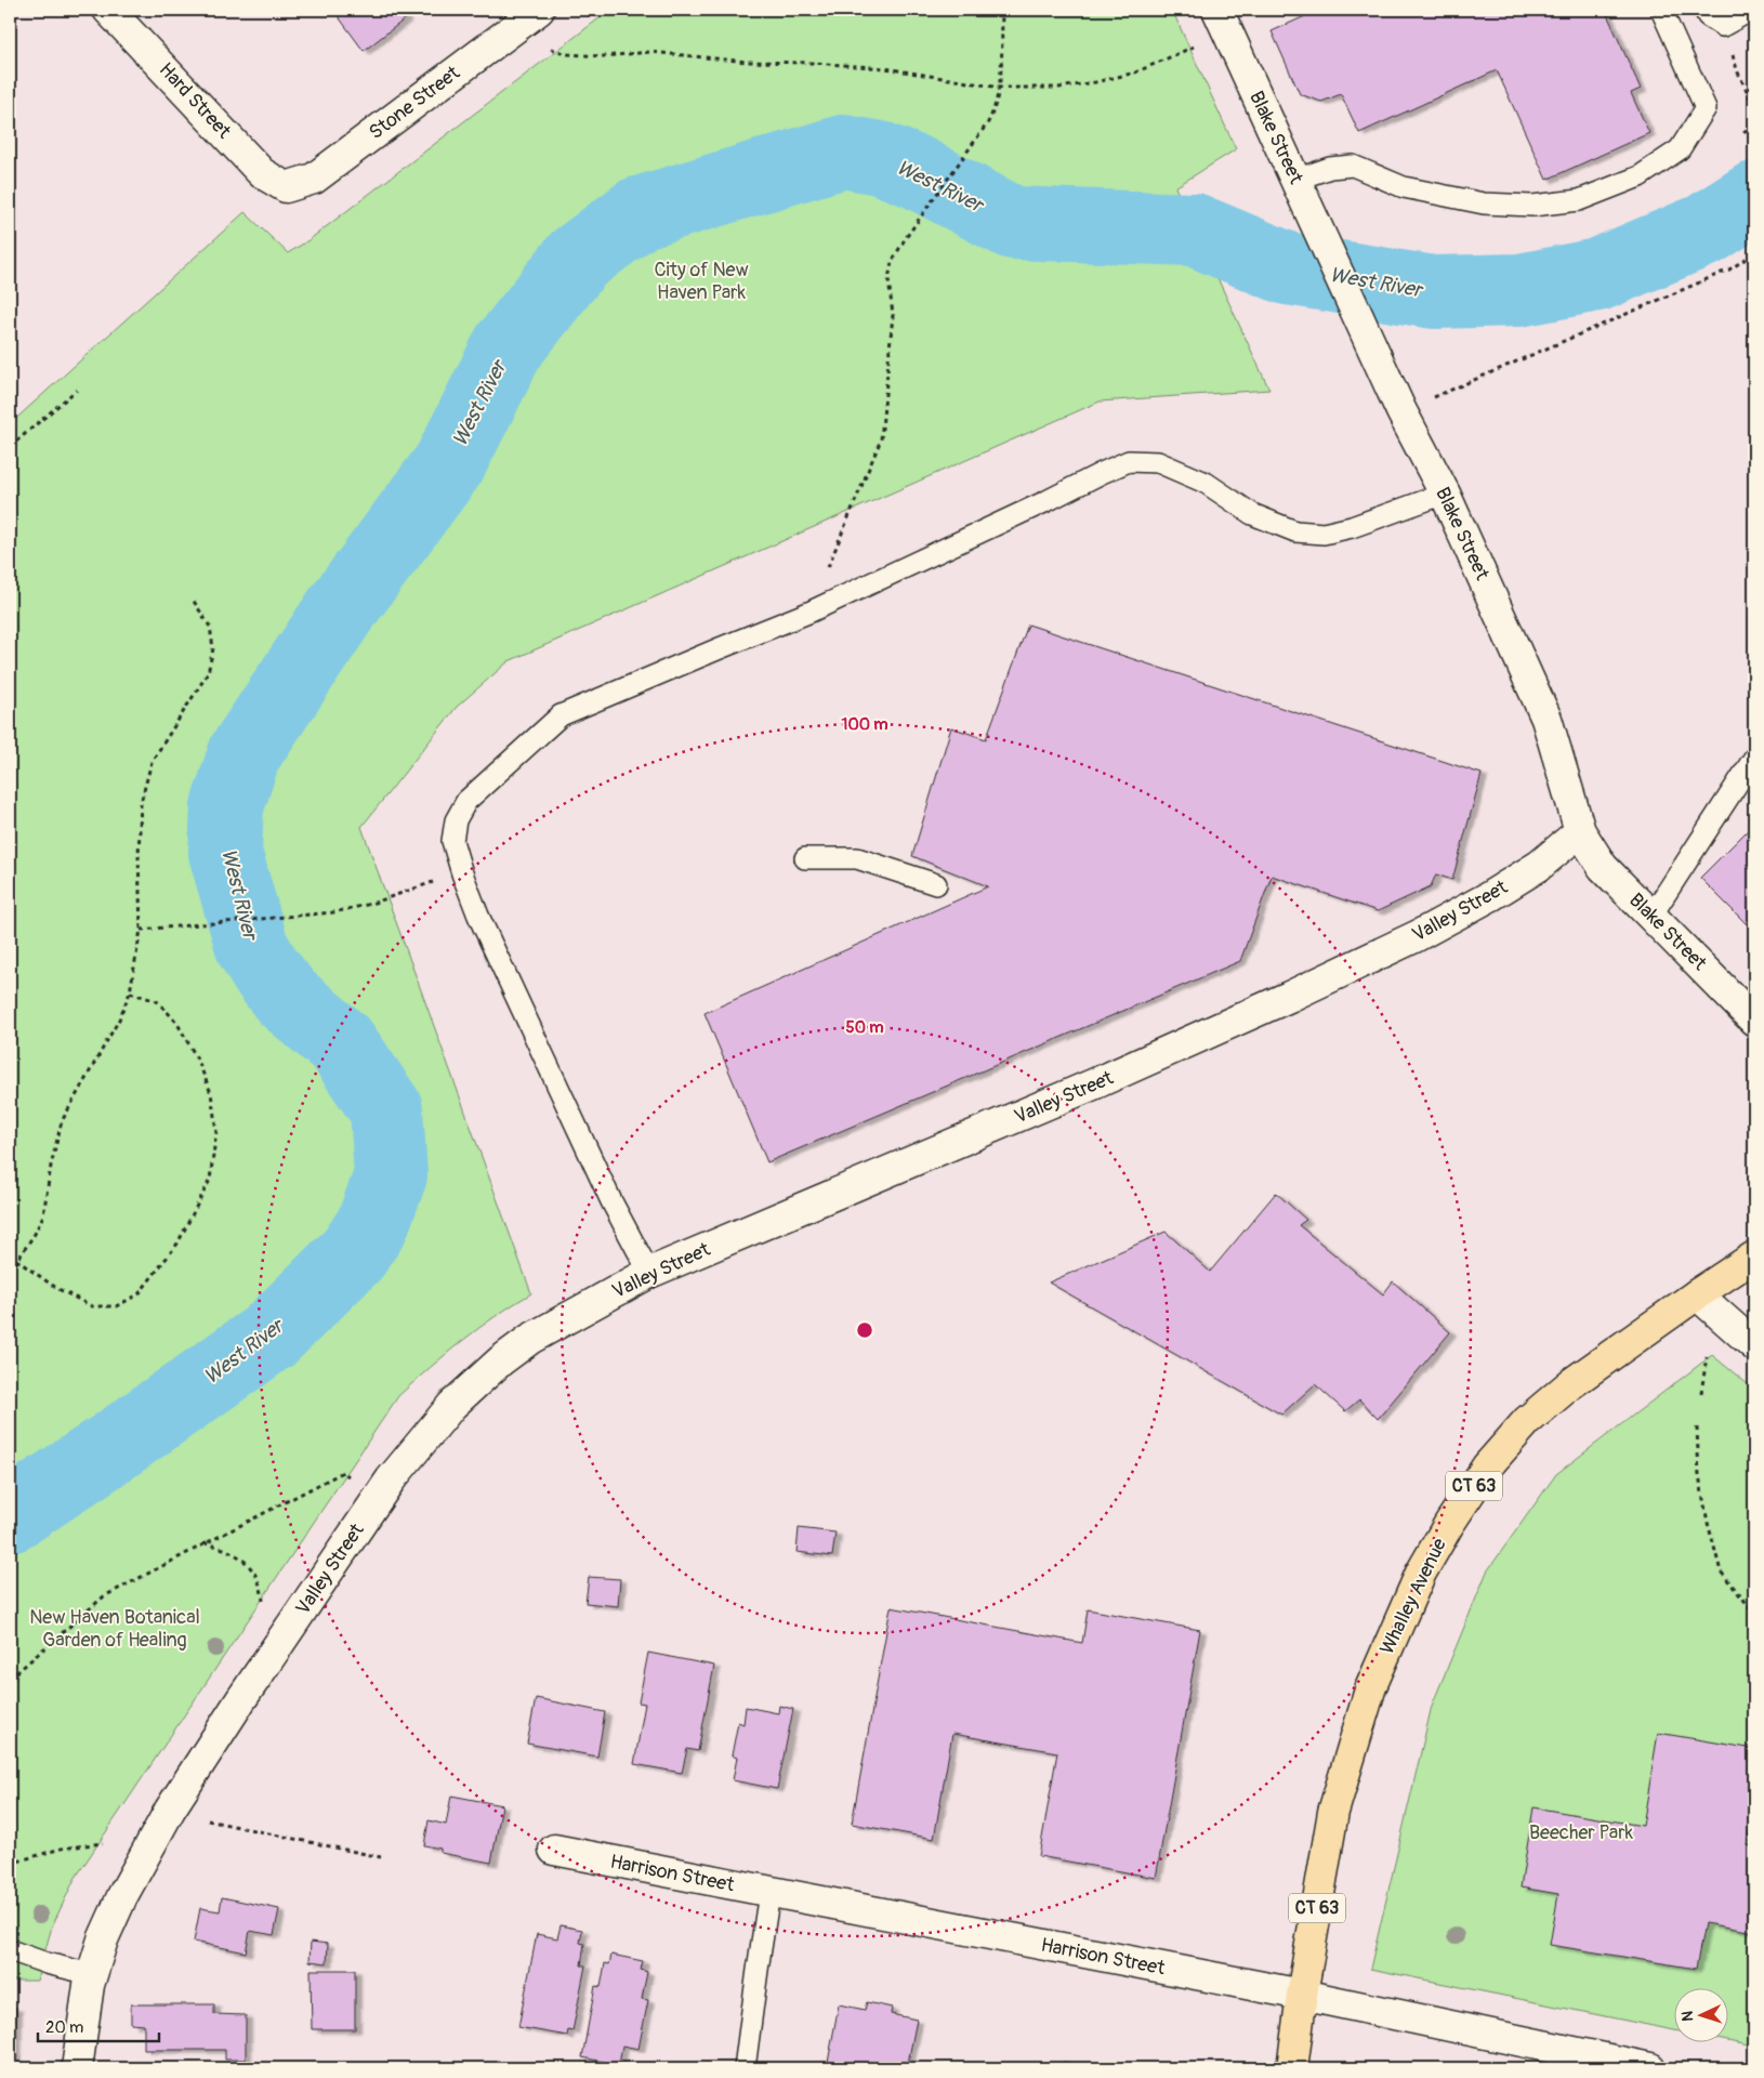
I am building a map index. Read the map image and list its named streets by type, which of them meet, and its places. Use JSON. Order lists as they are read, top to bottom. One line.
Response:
{"streets":{"main road":["CT 63","Whalley Avenue"],"street":["Hard Street","Stone Street","Blake Street","Valley Street","Harrison Street"]},"crossings":[["Hard Street","Stone Street"],["Blake Street","Valley Street"],["Whalley Avenue","Harrison Street"]],"water":["West River"],"parks":["City of New Haven Park","New Haven Botanical Garden of Healing","Beecher Park"],"scale_bar":"20 m","north":"left","rings":["100 m","50 m"]}
